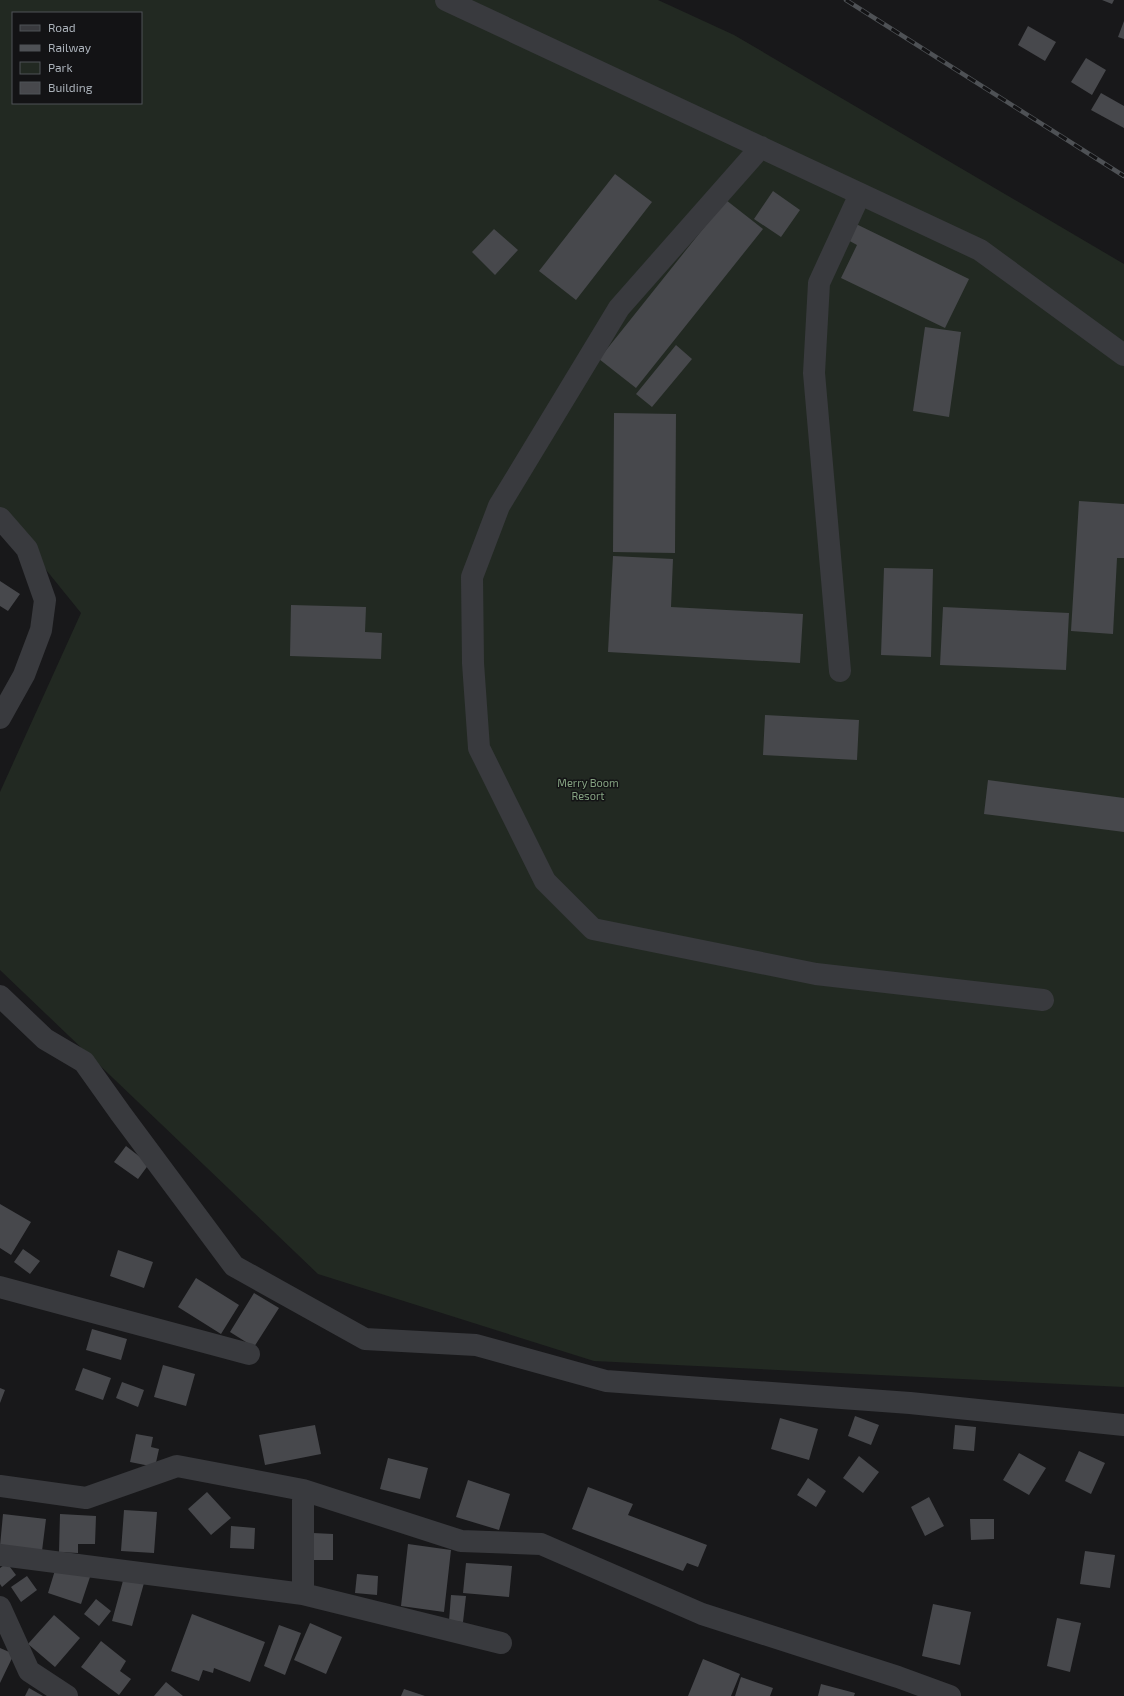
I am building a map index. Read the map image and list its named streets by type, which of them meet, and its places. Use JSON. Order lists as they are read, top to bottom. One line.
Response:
{"parks":["Merry Boom Resort"],"legend":["Road","Railway","Park","Building"]}
